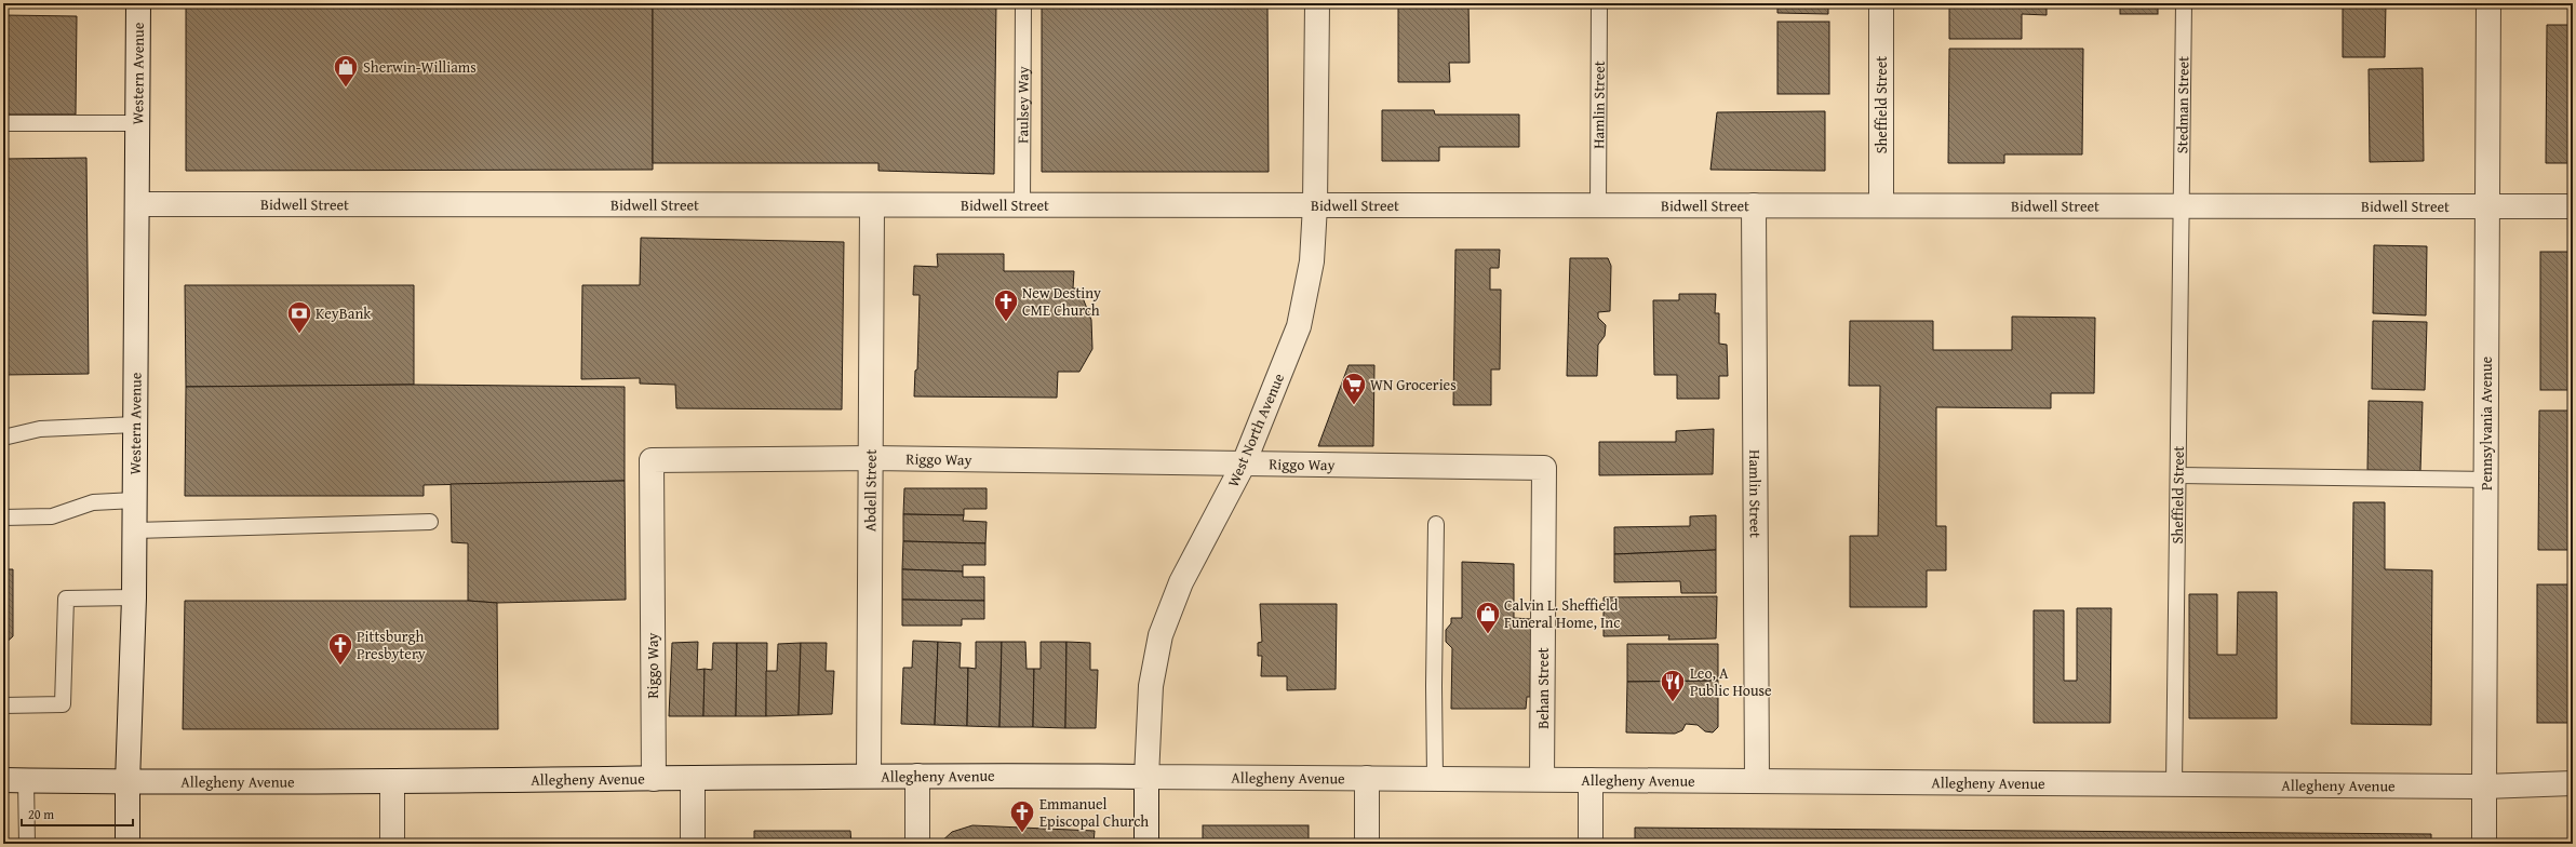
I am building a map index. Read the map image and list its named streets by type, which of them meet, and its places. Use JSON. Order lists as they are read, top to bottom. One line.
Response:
{"streets":{"street":["Western Avenue","Hamlin Street","Sheffield Street","Bidwell Street","Pennsylvania Avenue","West North Avenue","Riggo Way","Abdell Street","Behan Street","Allegheny Avenue"],"lane":["Faulsey Way","Stedman Street"]},"crossings":[["Western Avenue","Bidwell Street"],["Western Avenue","Allegheny Avenue"],["Faulsey Way","Bidwell Street"],["Hamlin Street","Bidwell Street"],["Hamlin Street","Allegheny Avenue"],["Sheffield Street","Stedman Street"],["Sheffield Street","Bidwell Street"],["Sheffield Street","Allegheny Avenue"],["Stedman Street","Bidwell Street"],["Bidwell Street","Pennsylvania Avenue"],["Bidwell Street","West North Avenue"],["Bidwell Street","Abdell Street"],["Pennsylvania Avenue","Allegheny Avenue"],["West North Avenue","Riggo Way"],["West North Avenue","Allegheny Avenue"],["Riggo Way","Abdell Street"],["Riggo Way","Behan Street"],["Riggo Way","Allegheny Avenue"],["Abdell Street","Allegheny Avenue"],["Behan Street","Allegheny Avenue"]],"places":{"shop":["Sherwin-Williams","Calvin L. Sheffield Funeral Home, Inc"],"church":["New Destiny CME Church","Pittsburgh Presbytery","Emmanuel Episcopal Church"],"bank":["KeyBank"],"supermarket":["WN Groceries"],"restaurant":["Leo, A Public House"]},"scale_bar":"20 m"}
